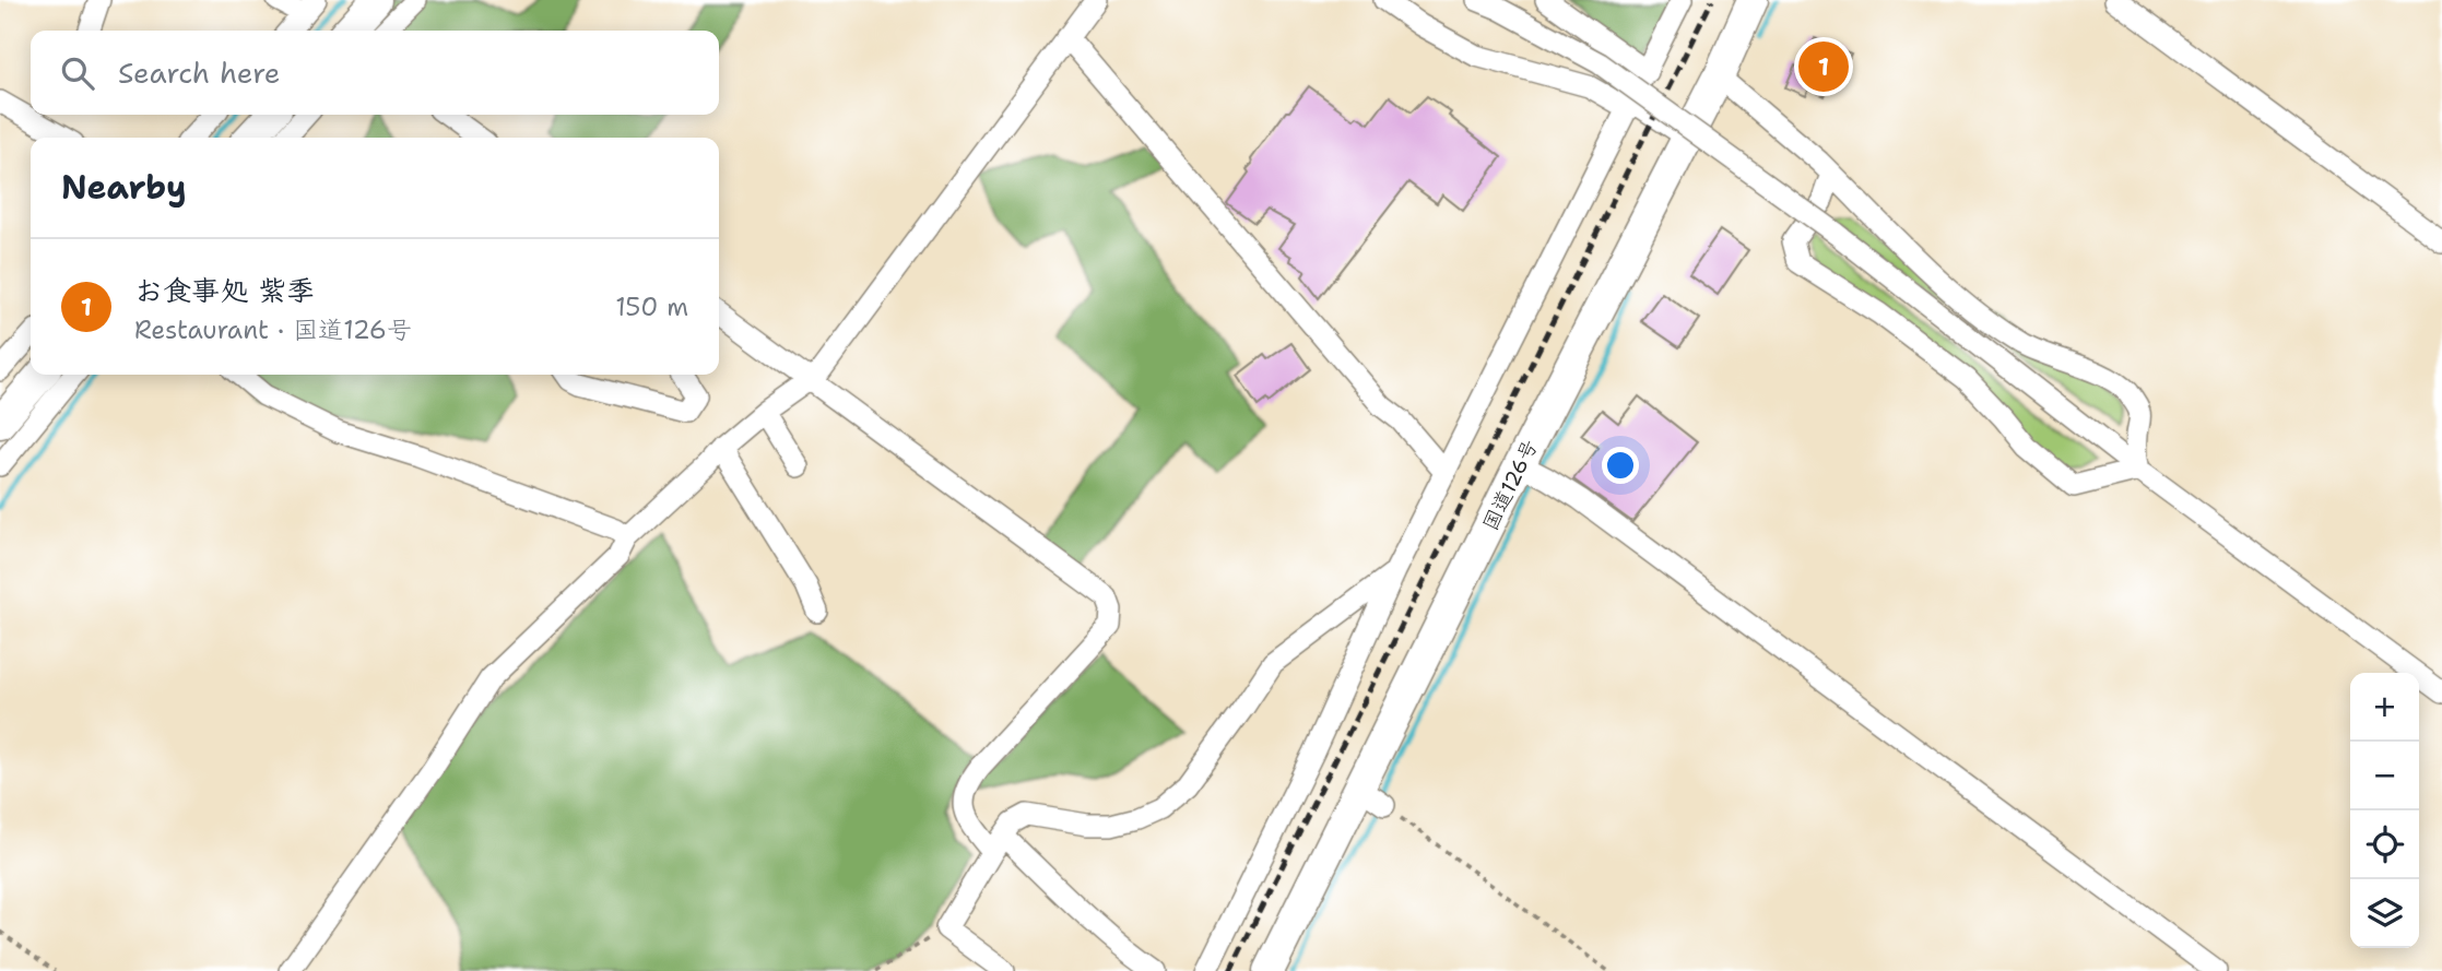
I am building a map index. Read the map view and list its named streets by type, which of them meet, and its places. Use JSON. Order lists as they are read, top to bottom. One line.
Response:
{"streets":{"highway":["国道126号"]},"page":{"search":"Search here","pins":"1","heading":"Nearby","list":[{"mark":"1","name":"お食事処 紫季","note":"Restaurant · 国道126号","value":"150 m"}],"map_buttons":["+","−"]}}
